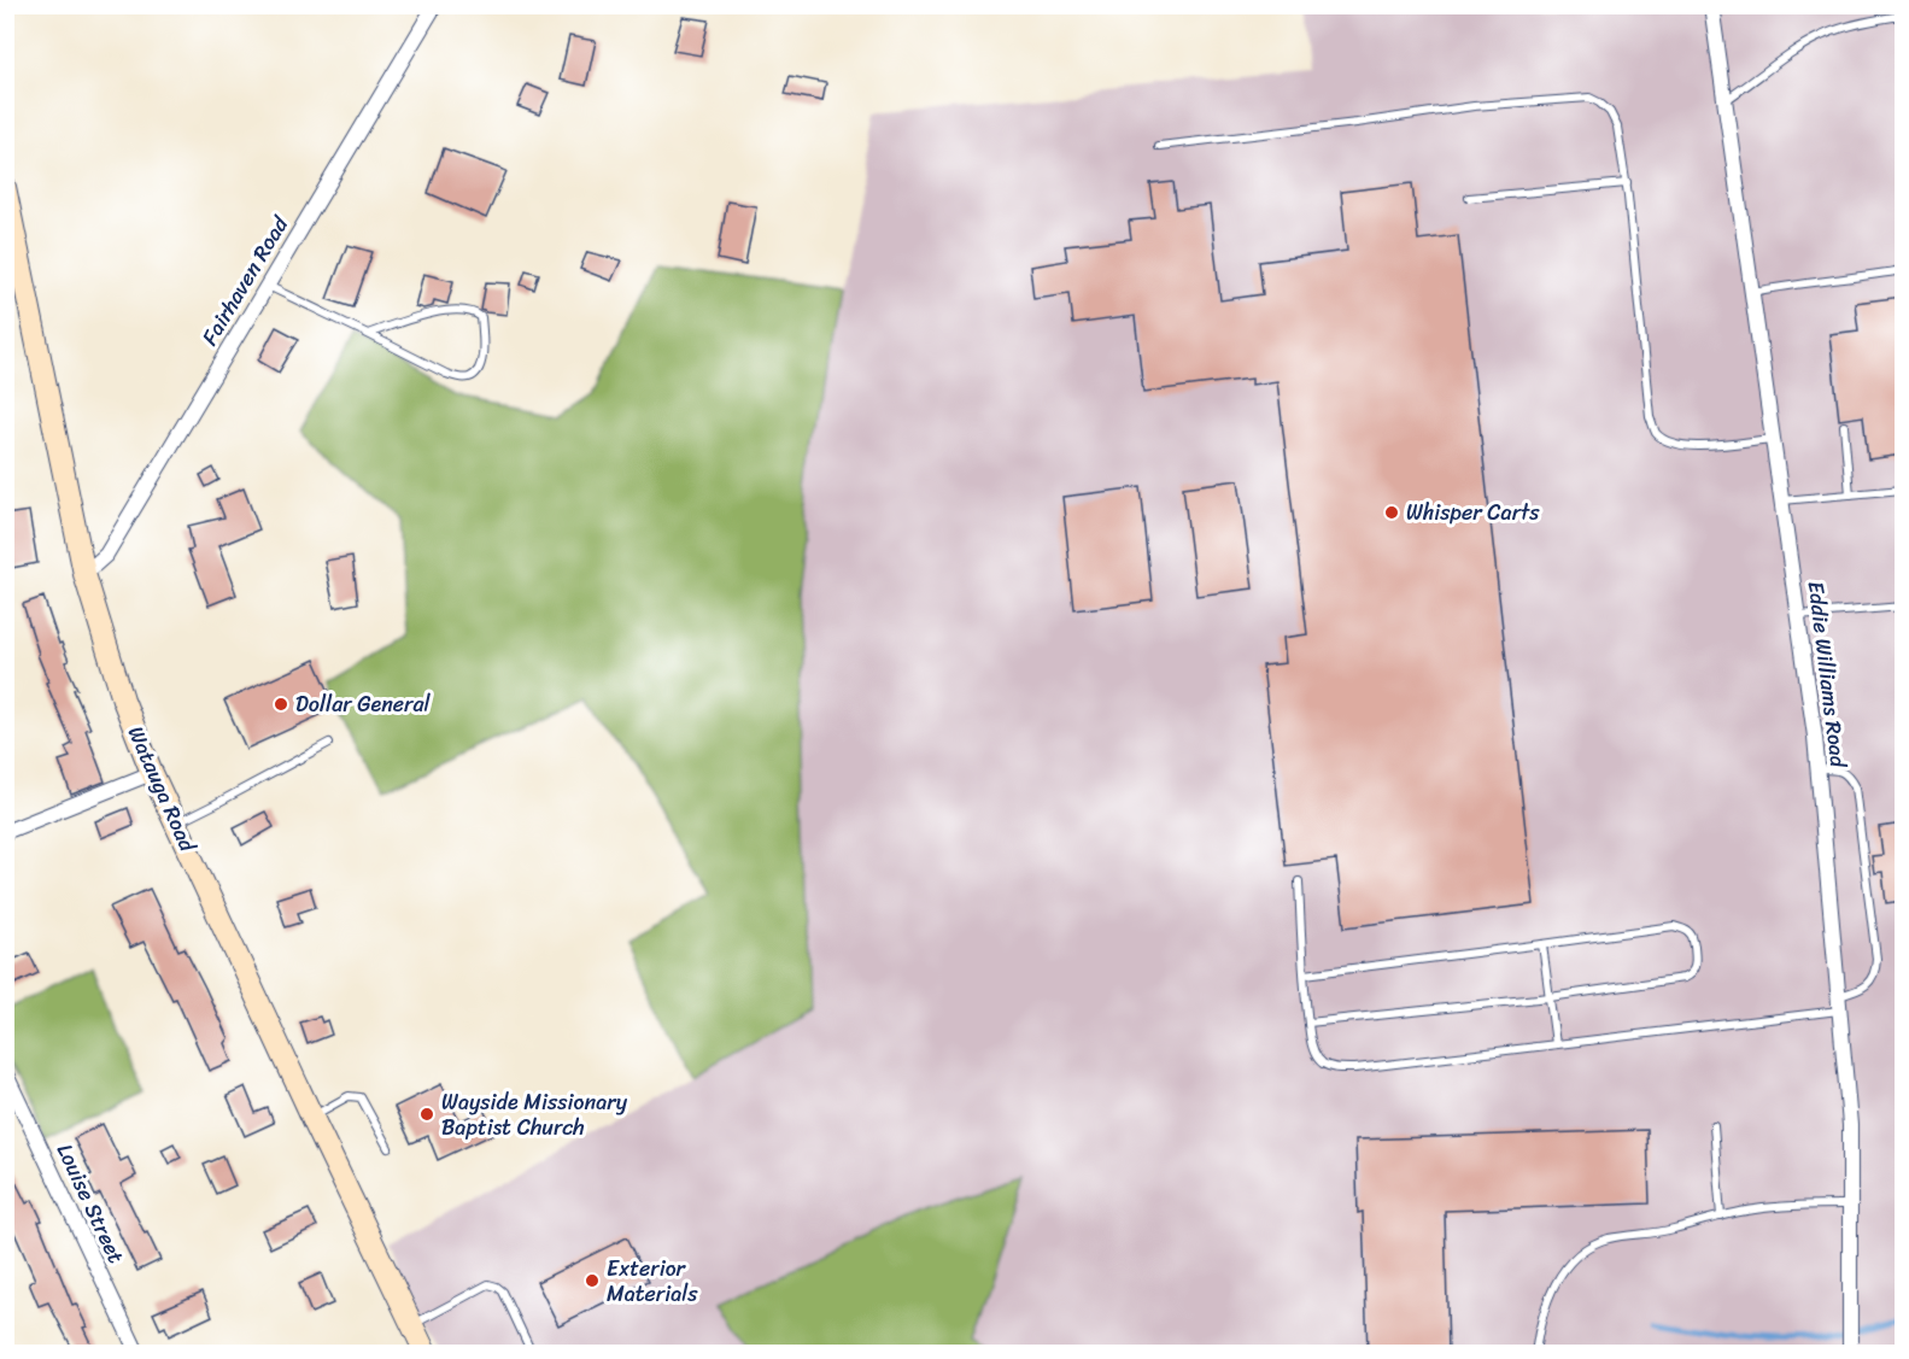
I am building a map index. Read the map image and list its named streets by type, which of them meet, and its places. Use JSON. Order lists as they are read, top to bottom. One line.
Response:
{"streets":{"main road":["Watauga Road"],"street":["Fairhaven Road","Eddie Williams Road","Louise Street"]},"crossings":[["Fairhaven Road","Watauga Road"]],"places":["Whisper Carts","Dollar General","Wayside Missionary Baptist Church","Exterior Materials"]}
